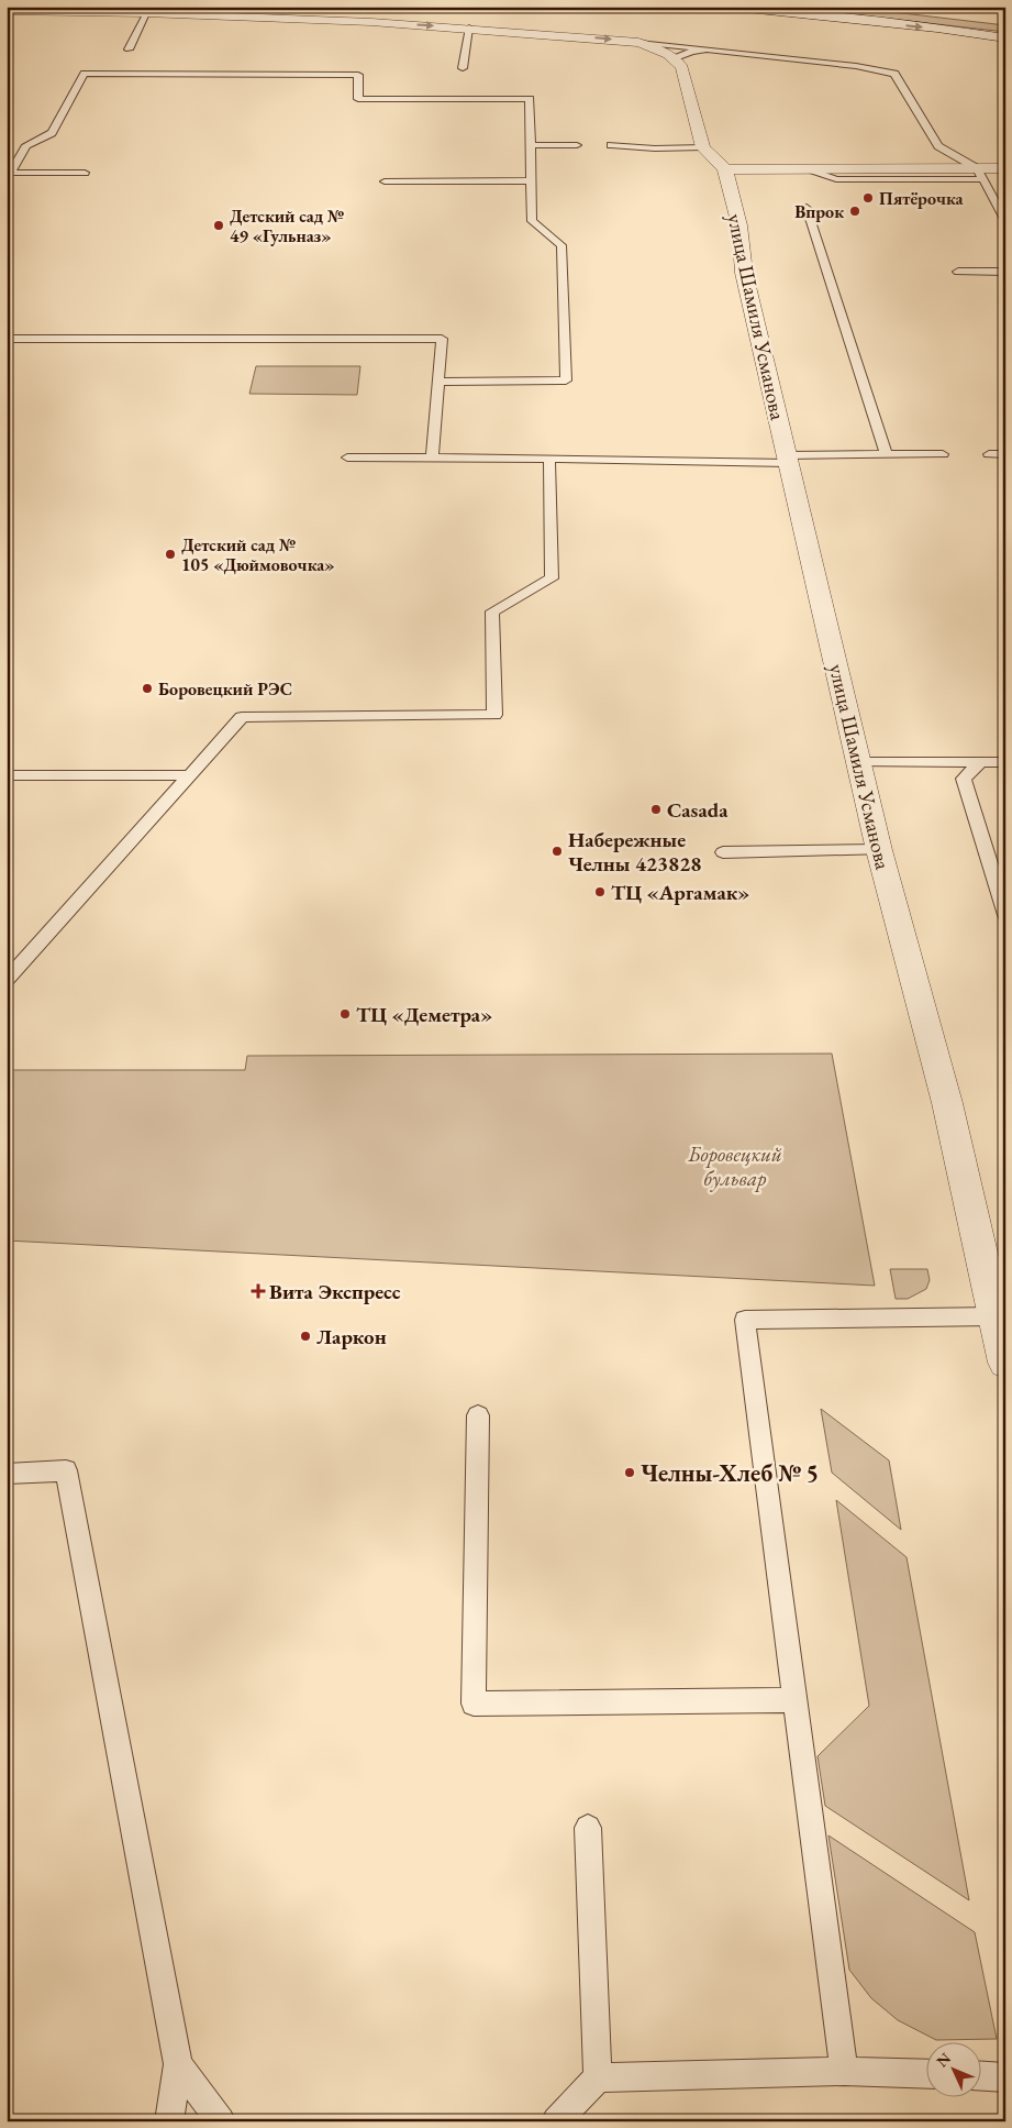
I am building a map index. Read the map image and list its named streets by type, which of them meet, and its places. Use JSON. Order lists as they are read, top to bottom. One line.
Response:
{"streets":{"street":["улица Шамиля Усманова"]},"parks":["Боровецкий бульвар"],"places":{"other":["Пятёрочка","Впрок","Детский сад № 49 «Гульназ»","Детский сад № 105 «Дюймовочка»","Боровецкий РЭС","Casada","Набережные Челны 423828","ТЦ «Аргамак»","ТЦ «Деметра»","Ларкон","Челны-Хлеб № 5"],"health":["Вита Экспресс"]},"north":"top left"}
